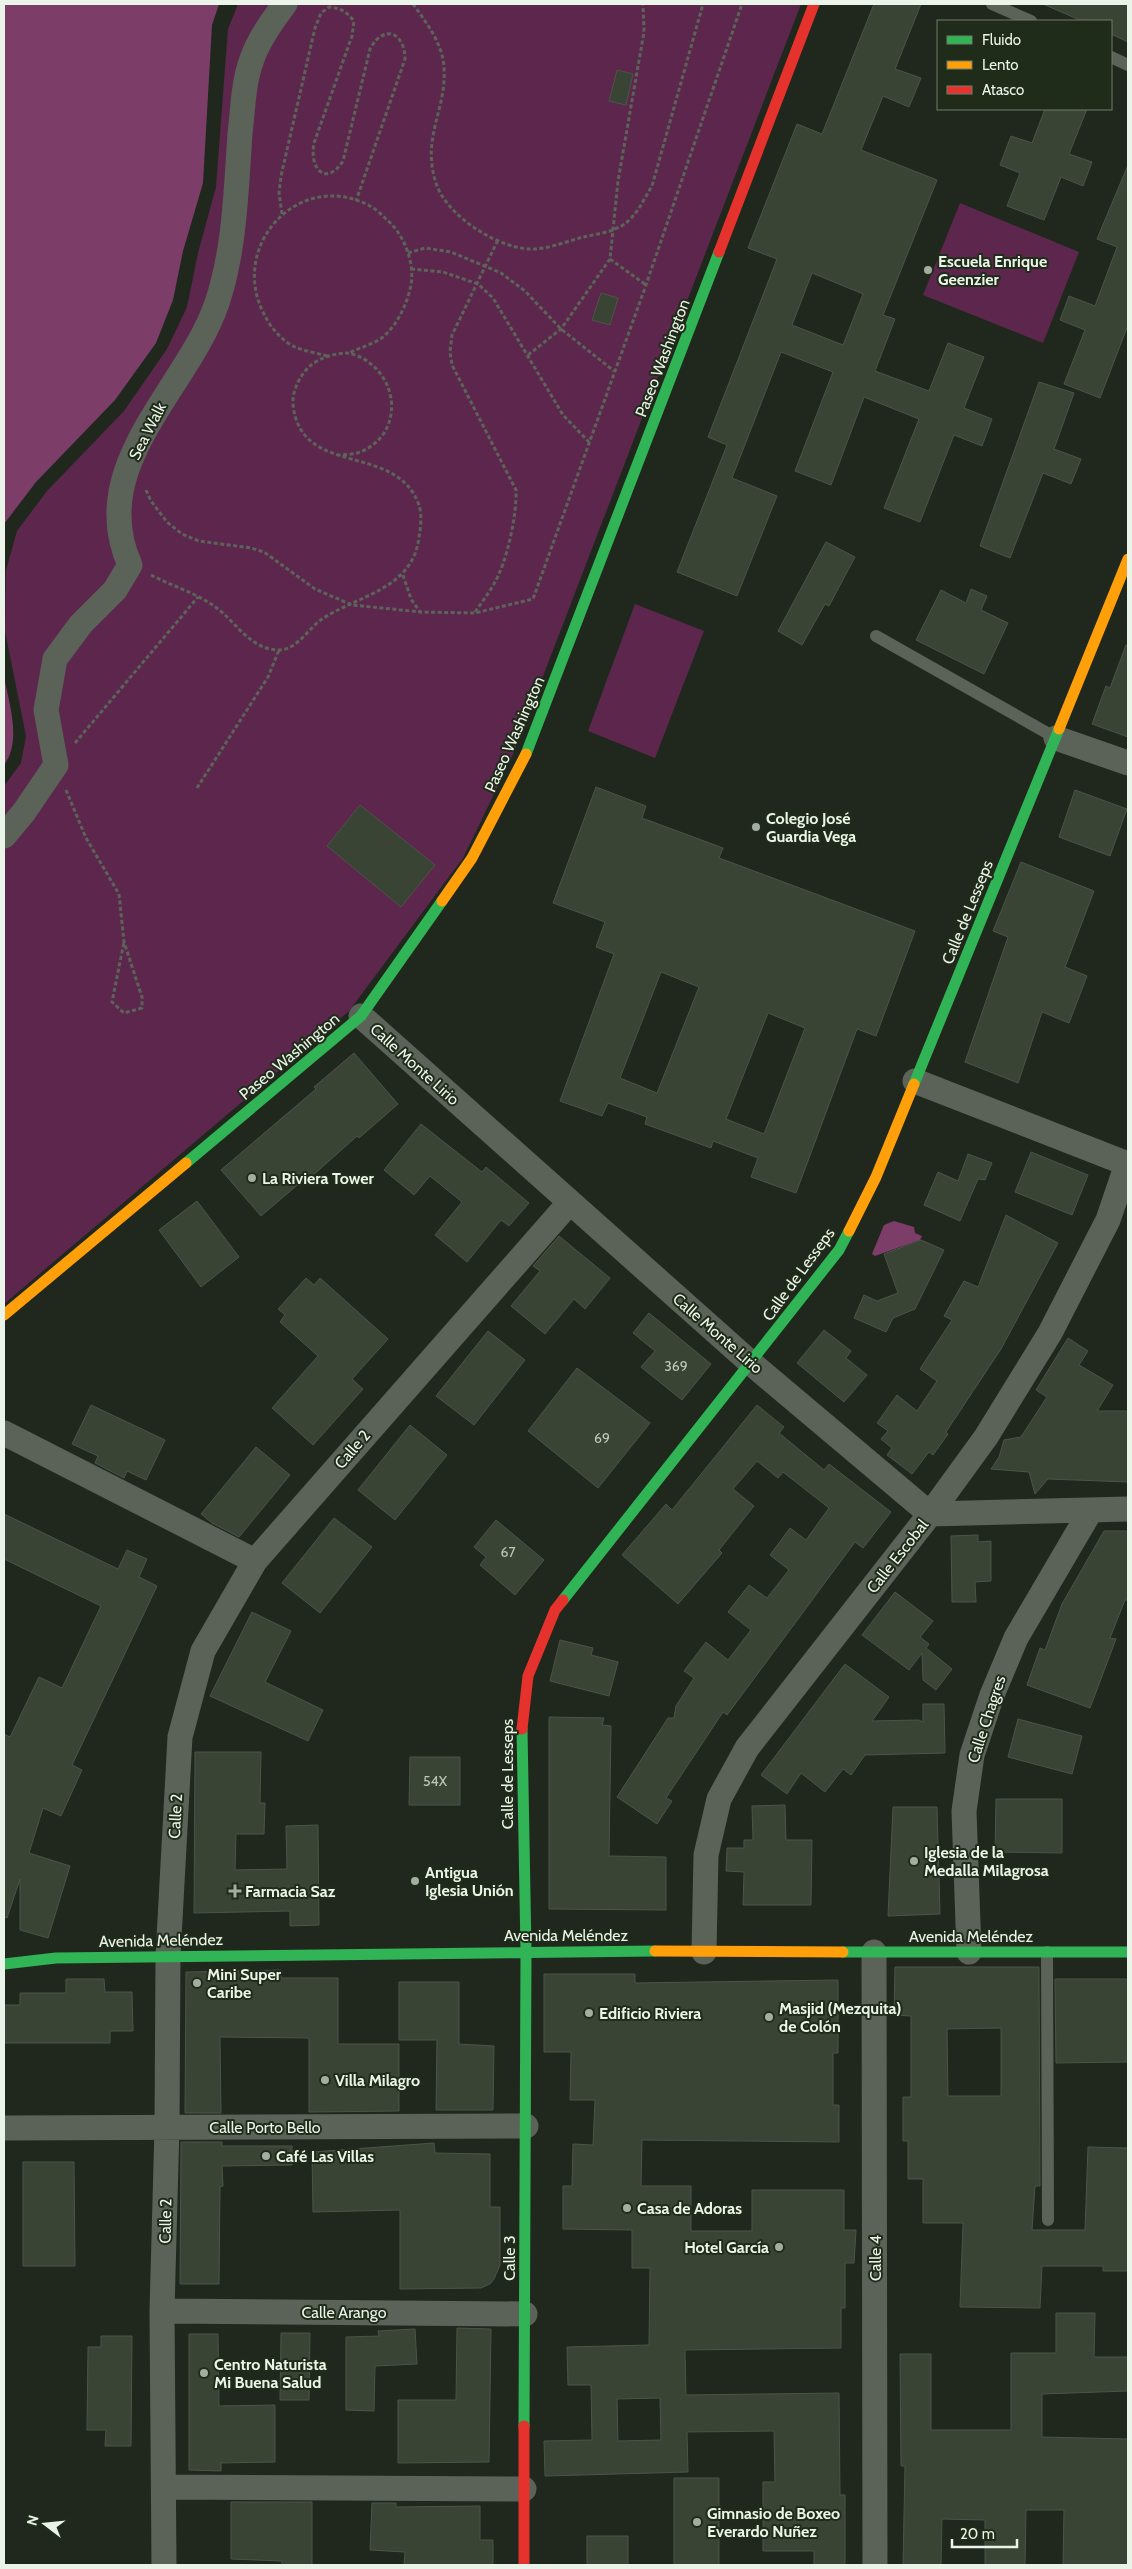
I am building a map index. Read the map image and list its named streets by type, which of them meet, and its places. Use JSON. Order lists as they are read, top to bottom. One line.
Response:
{"streets":{"street":["Paseo Washington","Sea Walk","Calle de Lesseps","Calle Monte Lirio","Calle 2","Calle Escobal","Calle Chagres","Avenida Meléndez","Calle Porto Bello","Calle 3","Calle 4","Calle Arango"]},"crossings":[["Paseo Washington","Calle Monte Lirio"],["Calle de Lesseps","Calle Monte Lirio"],["Calle de Lesseps","Avenida Meléndez"],["Calle de Lesseps","Calle 3"],["Calle Monte Lirio","Calle 2"],["Calle Monte Lirio","Calle Escobal"],["Calle 2","Avenida Meléndez"],["Calle 2","Calle Porto Bello"],["Calle 2","Calle Arango"],["Calle Escobal","Avenida Meléndez"],["Calle Chagres","Avenida Meléndez"],["Avenida Meléndez","Calle 3"],["Avenida Meléndez","Calle 4"],["Calle Porto Bello","Calle 3"],["Calle 3","Calle Arango"]],"places":{"other":["Escuela Enrique Geenzier","Colegio José Guardia Vega","La Riviera Tower","Iglesia de la Medalla Milagrosa","Antigua Iglesia Unión","Mini Super Caribe","Edificio Riviera","Masjid (Mezquita) de Colón","Villa Milagro","Café Las Villas","Casa de Adoras","Hotel García","Centro Naturista Mi Buena Salud","Gimnasio de Boxeo Everardo Nuñez"],"health":["Farmacia Saz"]},"house_numbers":["369","69","67","54X"],"legend":["Fluido","Lento","Atasco"],"scale_bar":"20 m","north":"left"}
